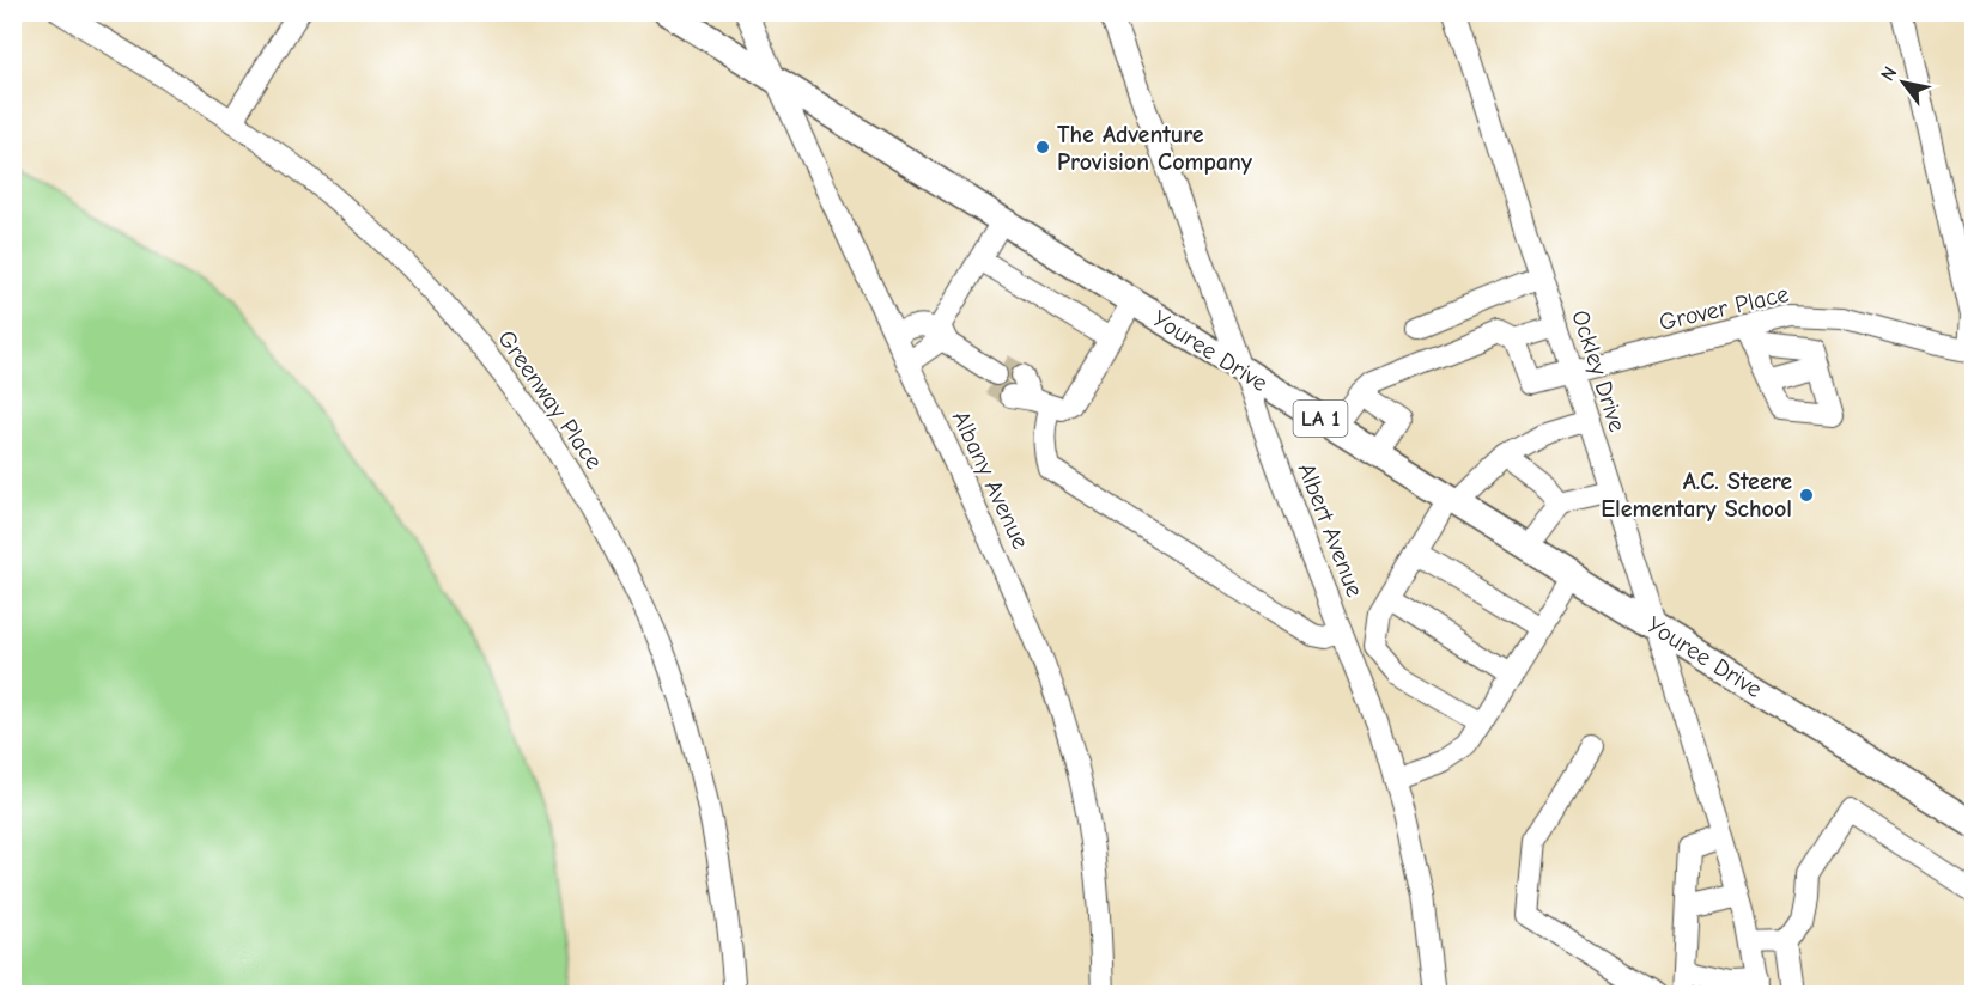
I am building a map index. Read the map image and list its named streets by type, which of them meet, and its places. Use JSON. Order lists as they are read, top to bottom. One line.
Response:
{"streets":{"main road":["Youree Drive","LA 1"],"street":["Grover Place","Ockley Drive","Greenway Place","Albany Avenue","Albert Avenue"]},"crossings":[["Grover Place","Ockley Drive"],["Youree Drive","Ockley Drive"],["Youree Drive","Albany Avenue"],["Youree Drive","Albert Avenue"]],"places":["The Adventure Provision Company","A.C. Steere Elementary School"],"north":"top left"}
